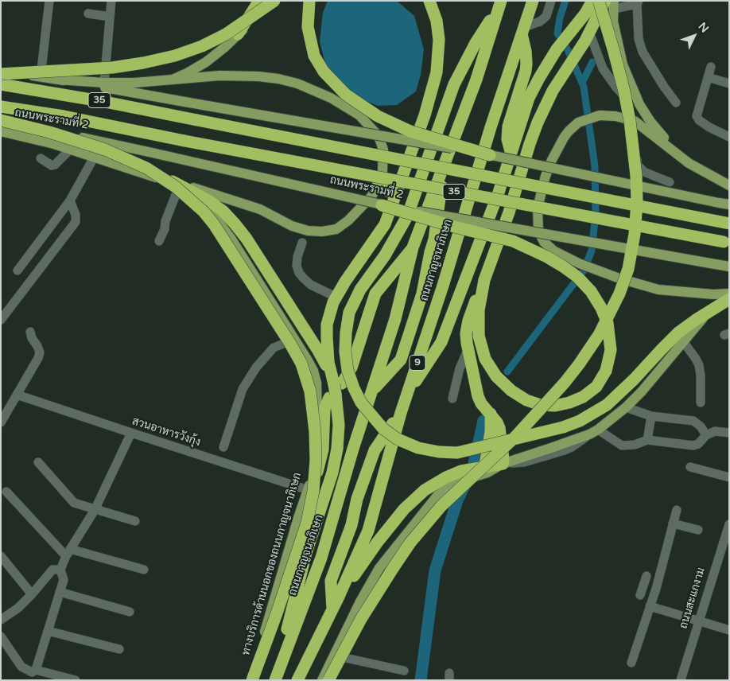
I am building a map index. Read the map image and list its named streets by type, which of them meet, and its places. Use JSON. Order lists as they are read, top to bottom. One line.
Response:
{"streets":{"highway":["35","ถนนพระรามที่ 2","ถนนกาญจนาภิเษก","9"],"main road":["ทางบริการด้านนอกของถนนกาญจนาภิเษก"],"street":["สวนอาหารวังกุ้ง","ถนนสะแกงาม"]},"crossings":[["สวนอาหารวังกุ้ง","ทางบริการด้านนอกของถนนกาญจนาภิเษก"]],"north":"top right"}
